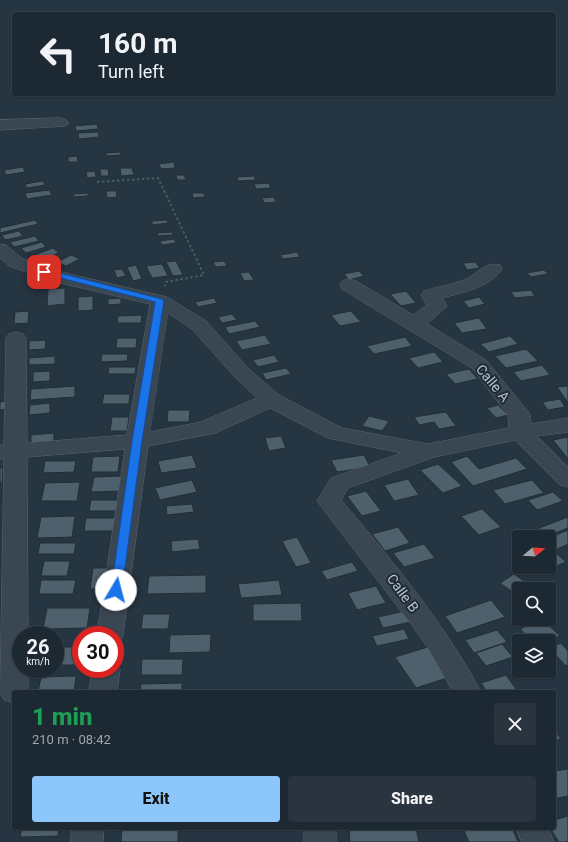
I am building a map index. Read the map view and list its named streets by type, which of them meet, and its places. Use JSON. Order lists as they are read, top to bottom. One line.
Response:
{"streets":{"street":["Calle A","Calle B"]},"north":"right","page":{"turn":["160 m","Turn left"],"speed":"26 km/h","limit":"30","heading":["1 min","210 m · 08:42"],"buttons":["Exit","Share"]}}
